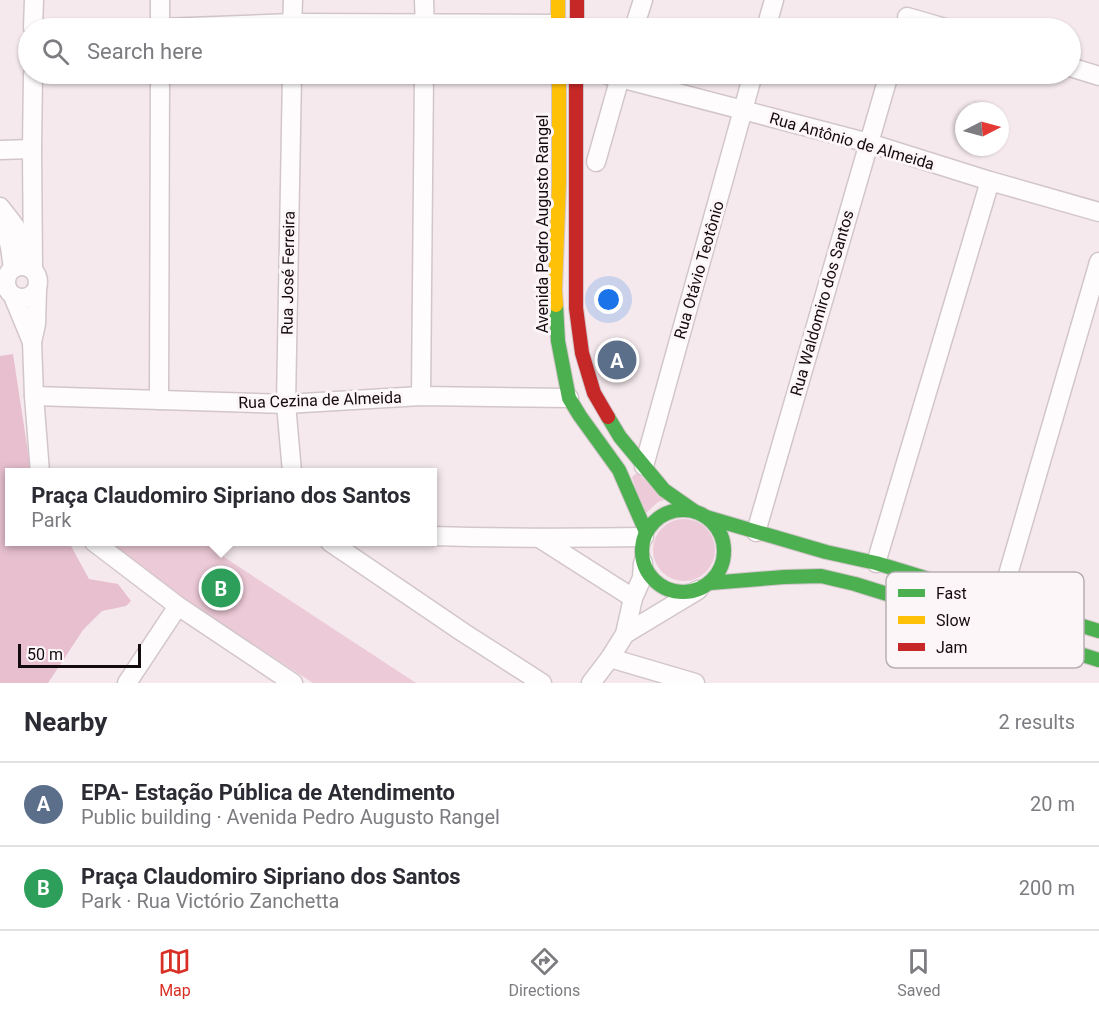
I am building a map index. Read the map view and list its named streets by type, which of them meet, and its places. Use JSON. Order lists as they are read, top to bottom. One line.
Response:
{"streets":{"street":["Rua Antônio de Almeida","Avenida Pedro Augusto Rangel","Rua Otávio Teotônio","Rua José Ferreira","Rua Waldomiro dos Santos","Rua Cezina de Almeida"]},"crossings":[["Rua Antônio de Almeida","Rua Otávio Teotônio"],["Rua Antônio de Almeida","Rua Waldomiro dos Santos"],["Avenida Pedro Augusto Rangel","Rua Otávio Teotônio"],["Avenida Pedro Augusto Rangel","Rua Waldomiro dos Santos"],["Avenida Pedro Augusto Rangel","Rua Cezina de Almeida"],["Rua José Ferreira","Rua Cezina de Almeida"]],"legend":["Fast","Slow","Jam"],"scale_bar":"50 m","north":"right","page":{"search":"Search here","pins":["A","B"],"popup":["Praça Claudomiro Sipriano dos Santos","Park"],"scale":"50 m","heading":["Nearby","2 results"],"list":[{"mark":"A","name":"EPA- Estação Pública de Atendimento","note":"Public building · Avenida Pedro Augusto Rangel","value":"20 m"},{"mark":"B","name":"Praça Claudomiro Sipriano dos Santos","note":"Park · Rua Victório Zanchetta","value":"200 m"}],"nav":["Map","Directions","Saved"]}}
